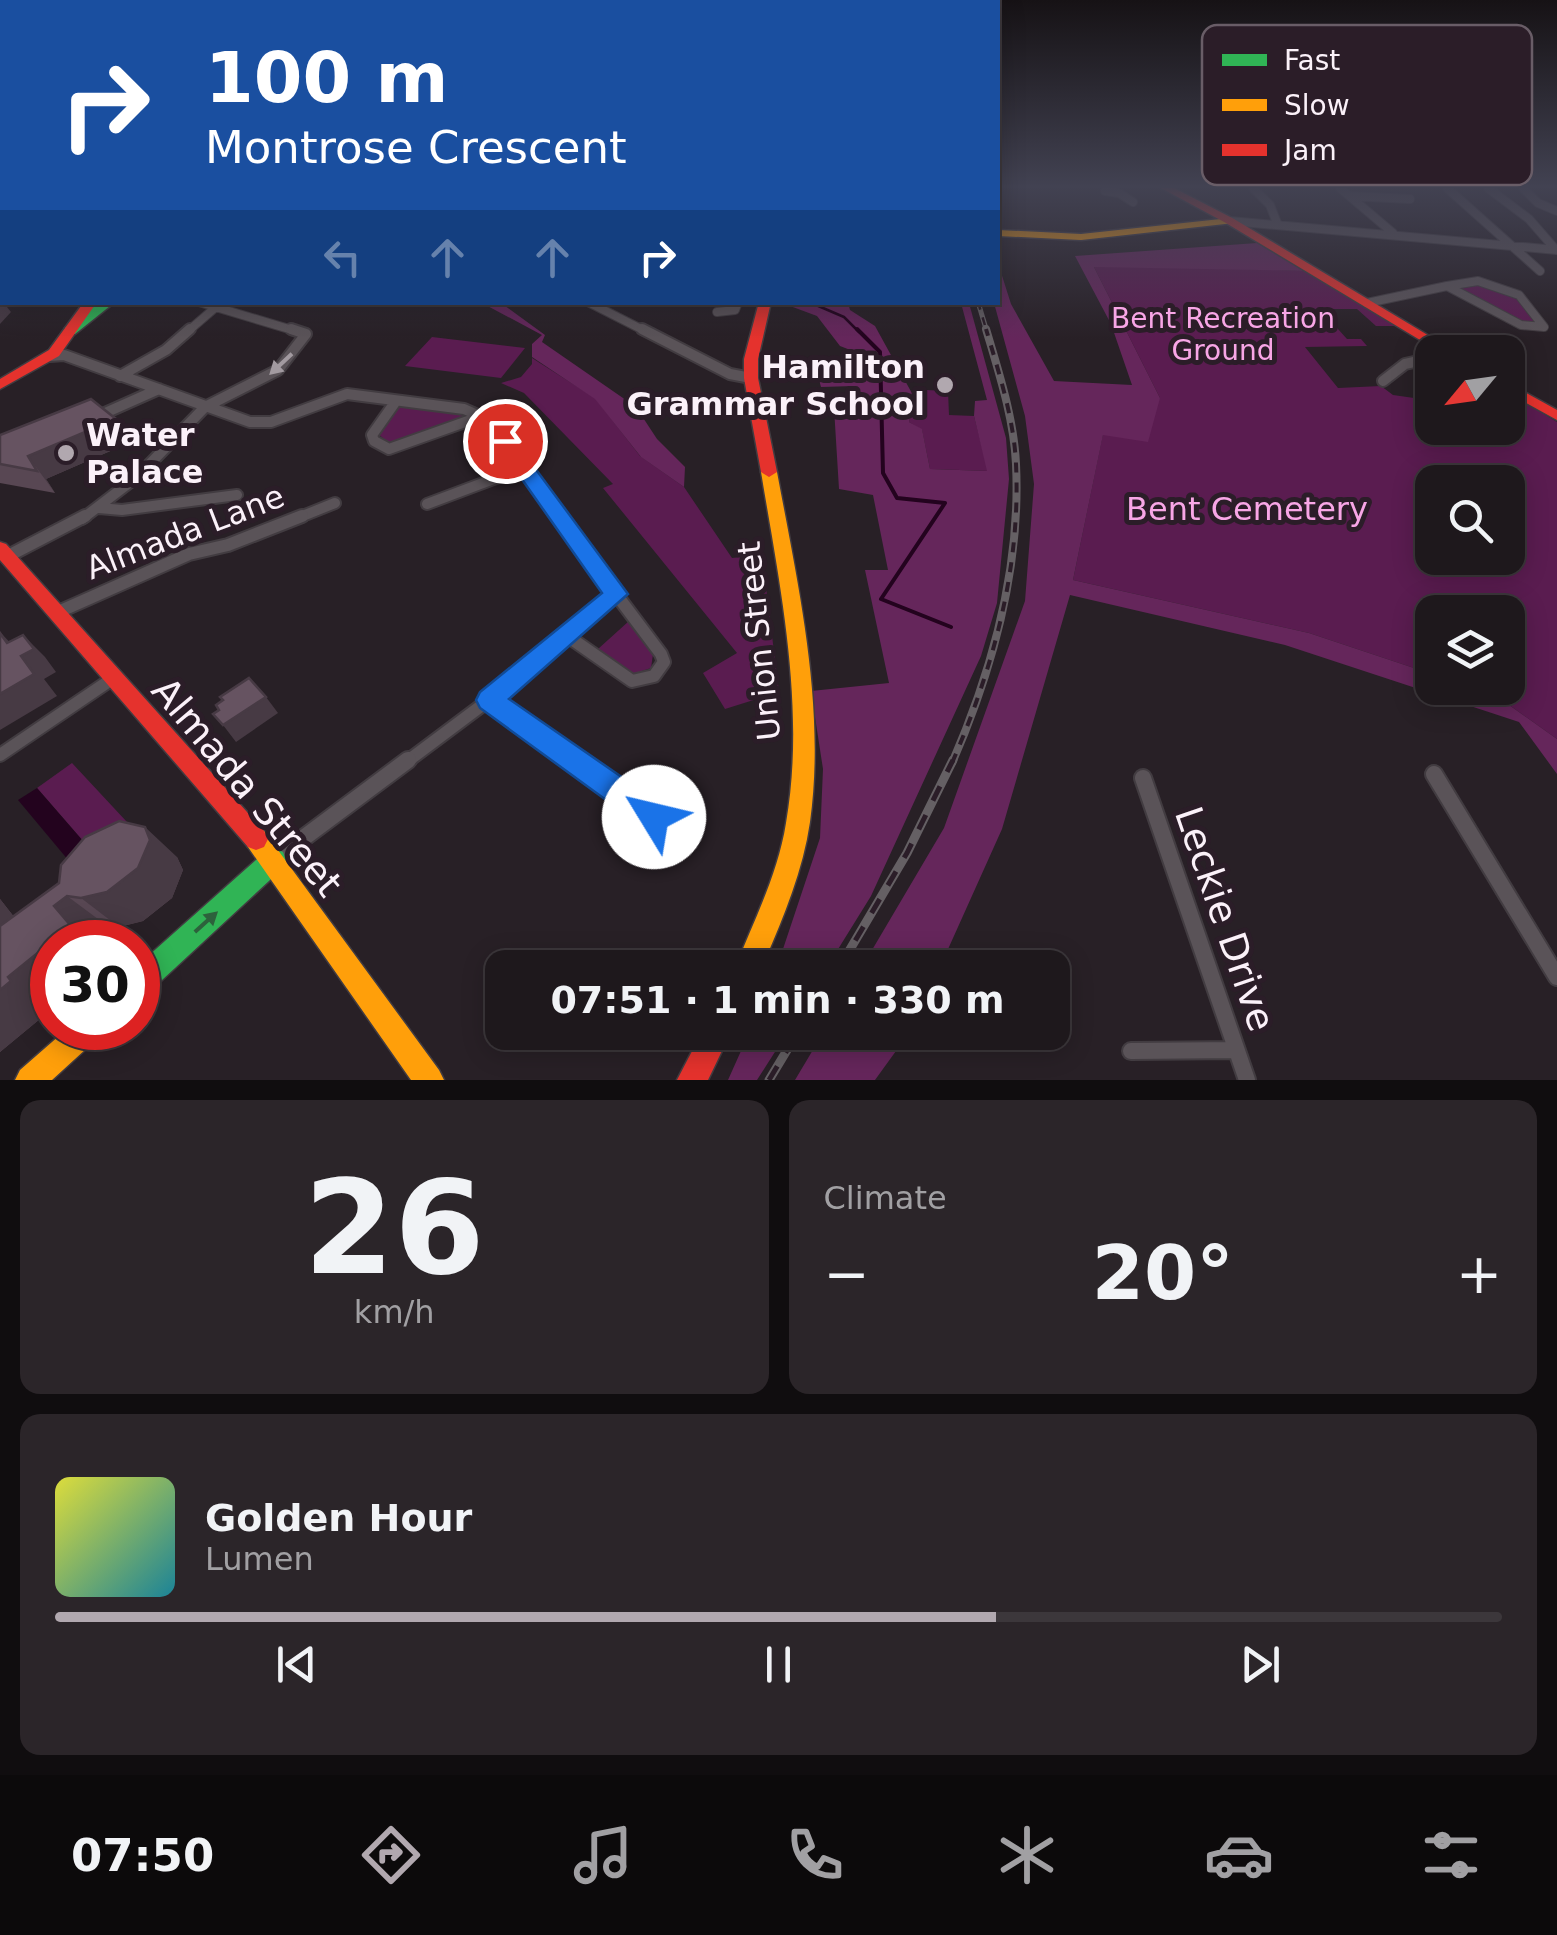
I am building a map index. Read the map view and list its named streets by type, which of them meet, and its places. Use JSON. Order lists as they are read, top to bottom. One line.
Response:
{"streets":{"main road":["Union Street","Almada Street"],"street":["Almada Lane","Leckie Drive"]},"crossings":[["Almada Lane","Almada Street"]],"parks":["Bent Recreation Ground","Bent Cemetery"],"places":["Hamilton Grammar School","Water Palace"],"legend":["Fast","Slow","Jam"],"north":"bottom left","page":{"turn":["100 m","Montrose Crescent"],"limit":"30","trip":"07:51 · 1 min · 330 m","tile":[["26","km/h"],"Climate"],"heat":["−","20°","+"],"song":["Golden Hour","Lumen"],"tabs":"07:50"}}
